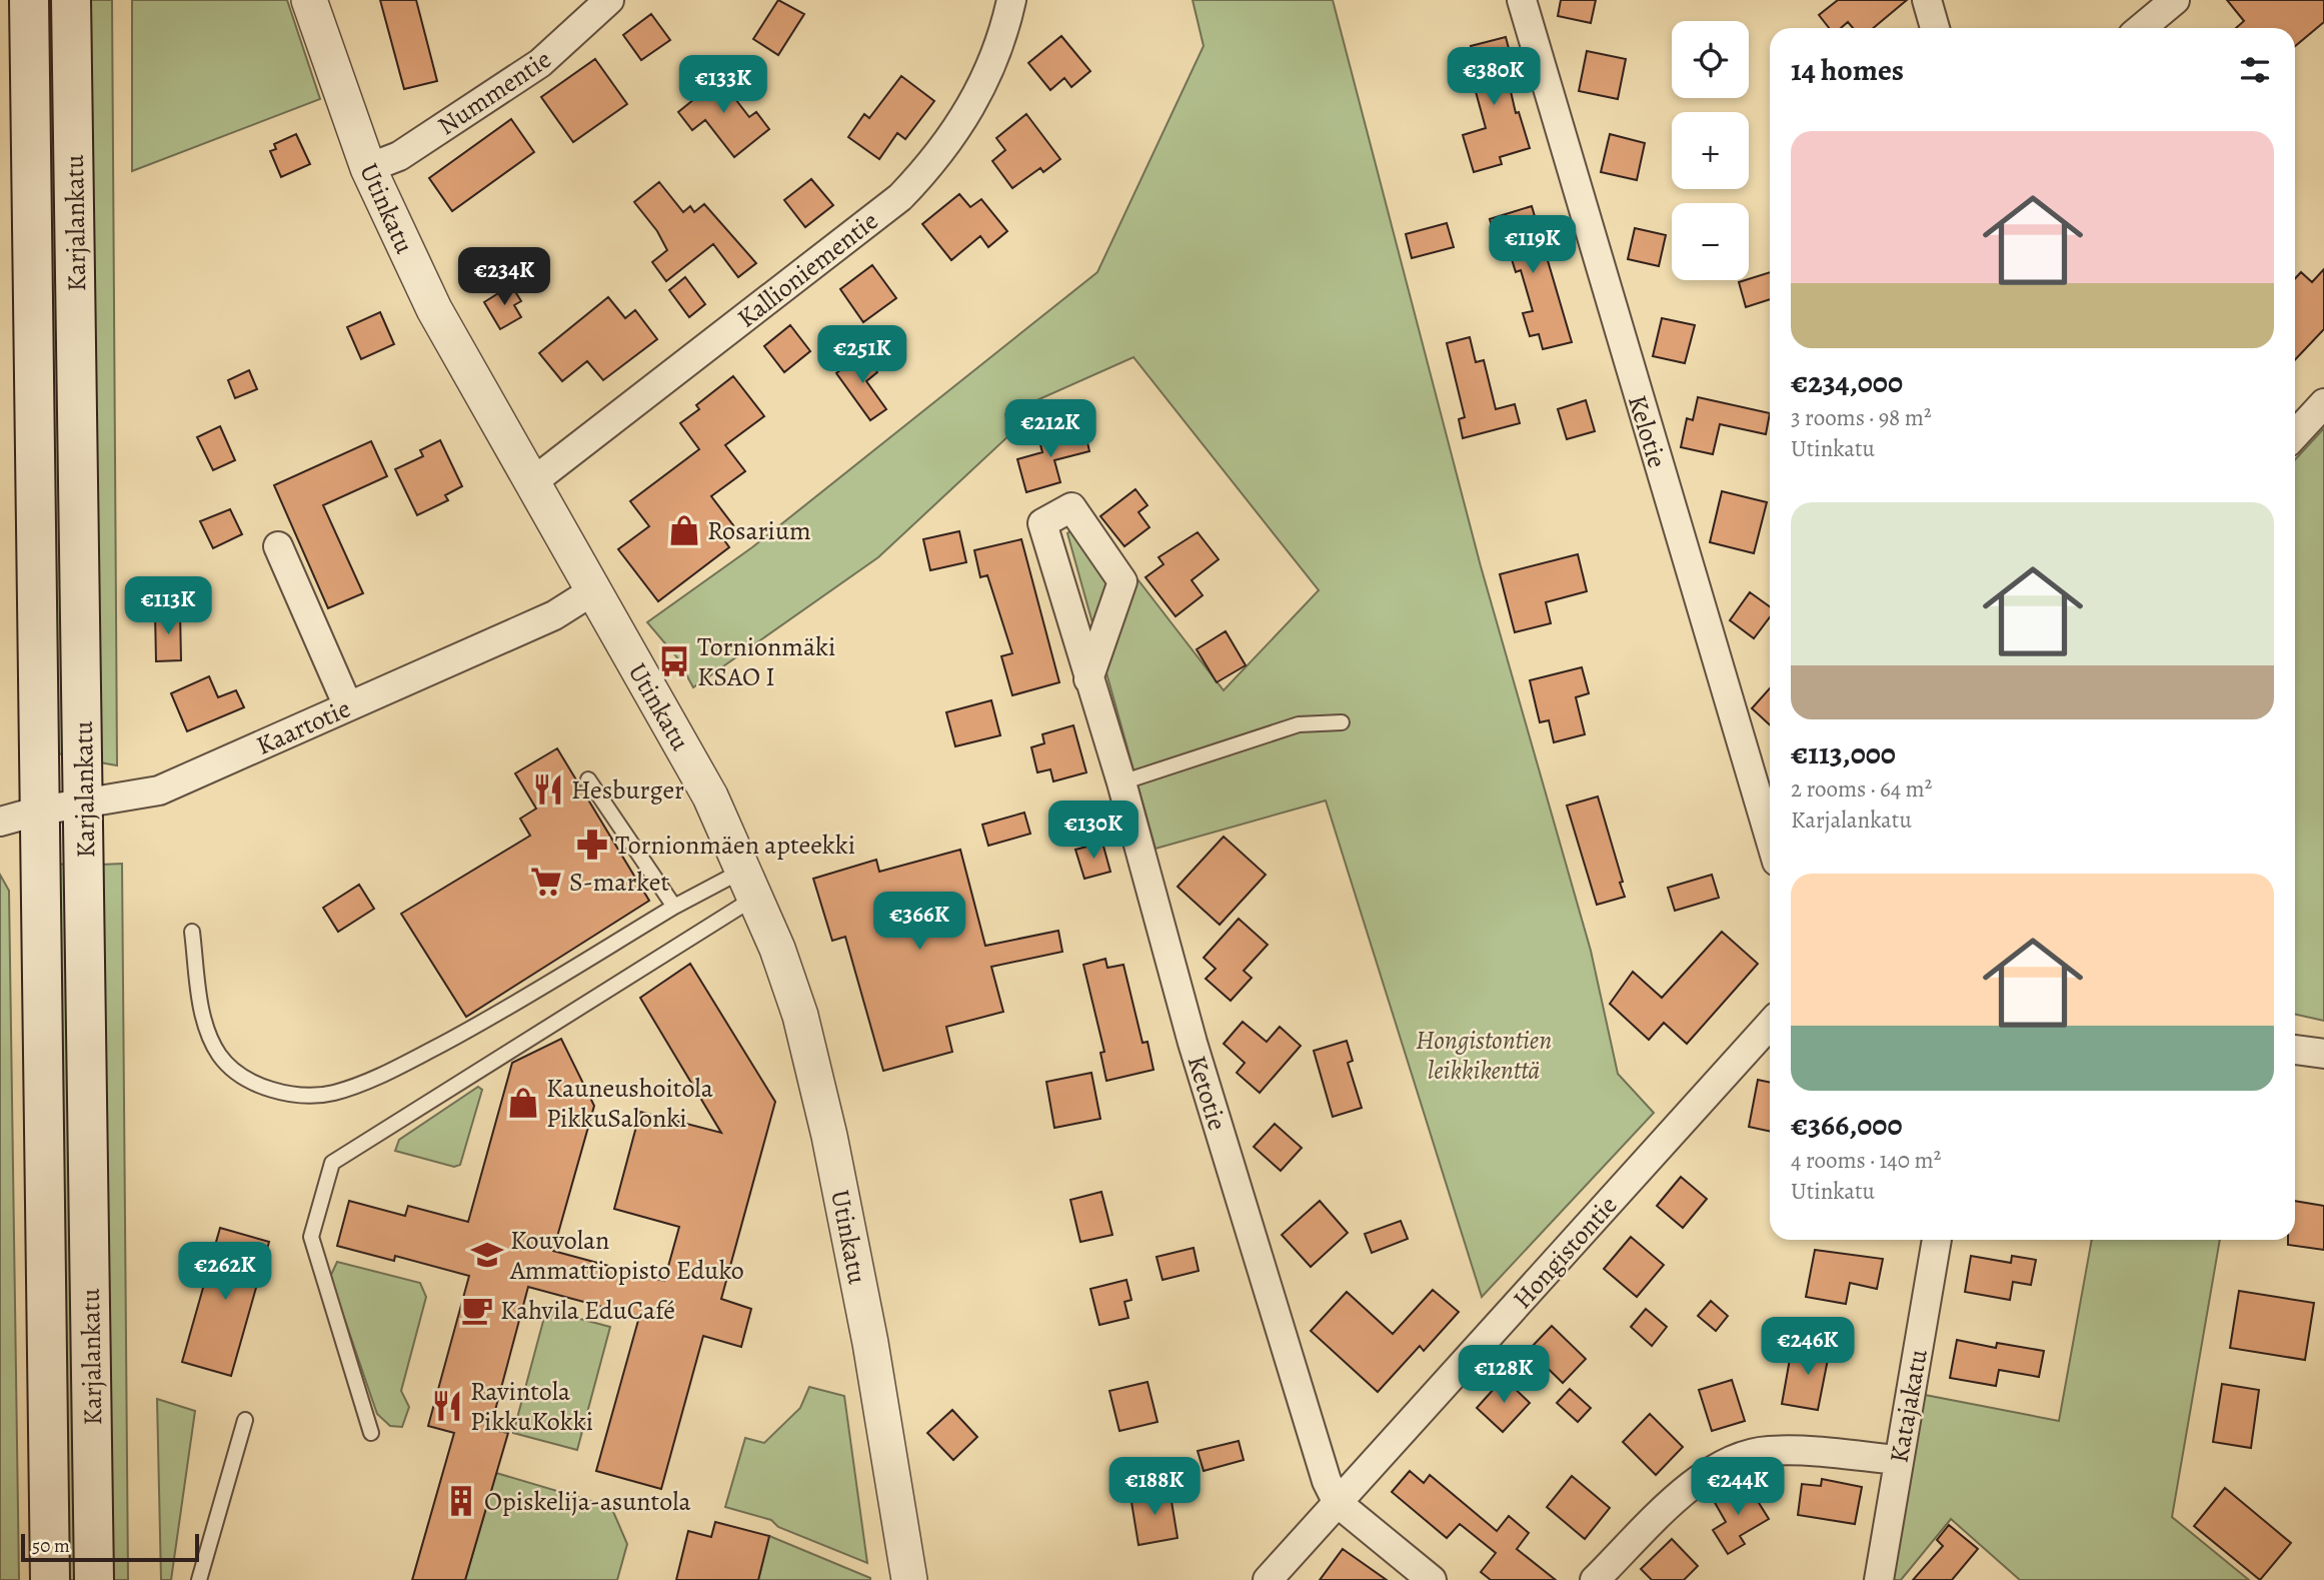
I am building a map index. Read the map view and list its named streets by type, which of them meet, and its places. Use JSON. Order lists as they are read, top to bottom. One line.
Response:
{"streets":{"main road":["Karjalankatu"],"street":["Nummentie","Utinkatu","Kallioniementie","Kelotie","Kaartotie","Ketotie","Hongistontie","Katajakatu"]},"crossings":[["Nummentie","Utinkatu"],["Utinkatu","Kallioniementie"],["Utinkatu","Kaartotie"],["Karjalankatu","Kaartotie"],["Ketotie","Hongistontie"]],"parks":["Hongistontien leikkikenttä"],"places":{"shop":["Rosarium","Kauneushoitola PikkuSalonki"],"bus stop":["Tornionmäki KSAO I"],"restaurant":["Hesburger","Ravintola PikkuKokki"],"pharmacy":["Tornionmäen apteekki"],"supermarket":["S-market"],"school or university":["Kouvolan Ammattiopisto Eduko"],"cafe":["Kahvila EduCafé"],"building":["Opiskelija-asuntola"]},"scale_bar":"50 m","page":{"map_buttons":["+","−"],"heading":"14 homes","price":["€380K","€133K","€119K","€234K","€251K","€212K","€113K","€130K","€366K","€262K","€246K","€128K","€188K","€244K"],"list":[{"name":"€234,000","note":"3 rooms · 98 m² · Utinkatu"},{"name":"€113,000","note":"2 rooms · 64 m² · Karjalankatu"},{"name":"€366,000","note":"4 rooms · 140 m² · Utinkatu"}],"scale":"50 m"}}
